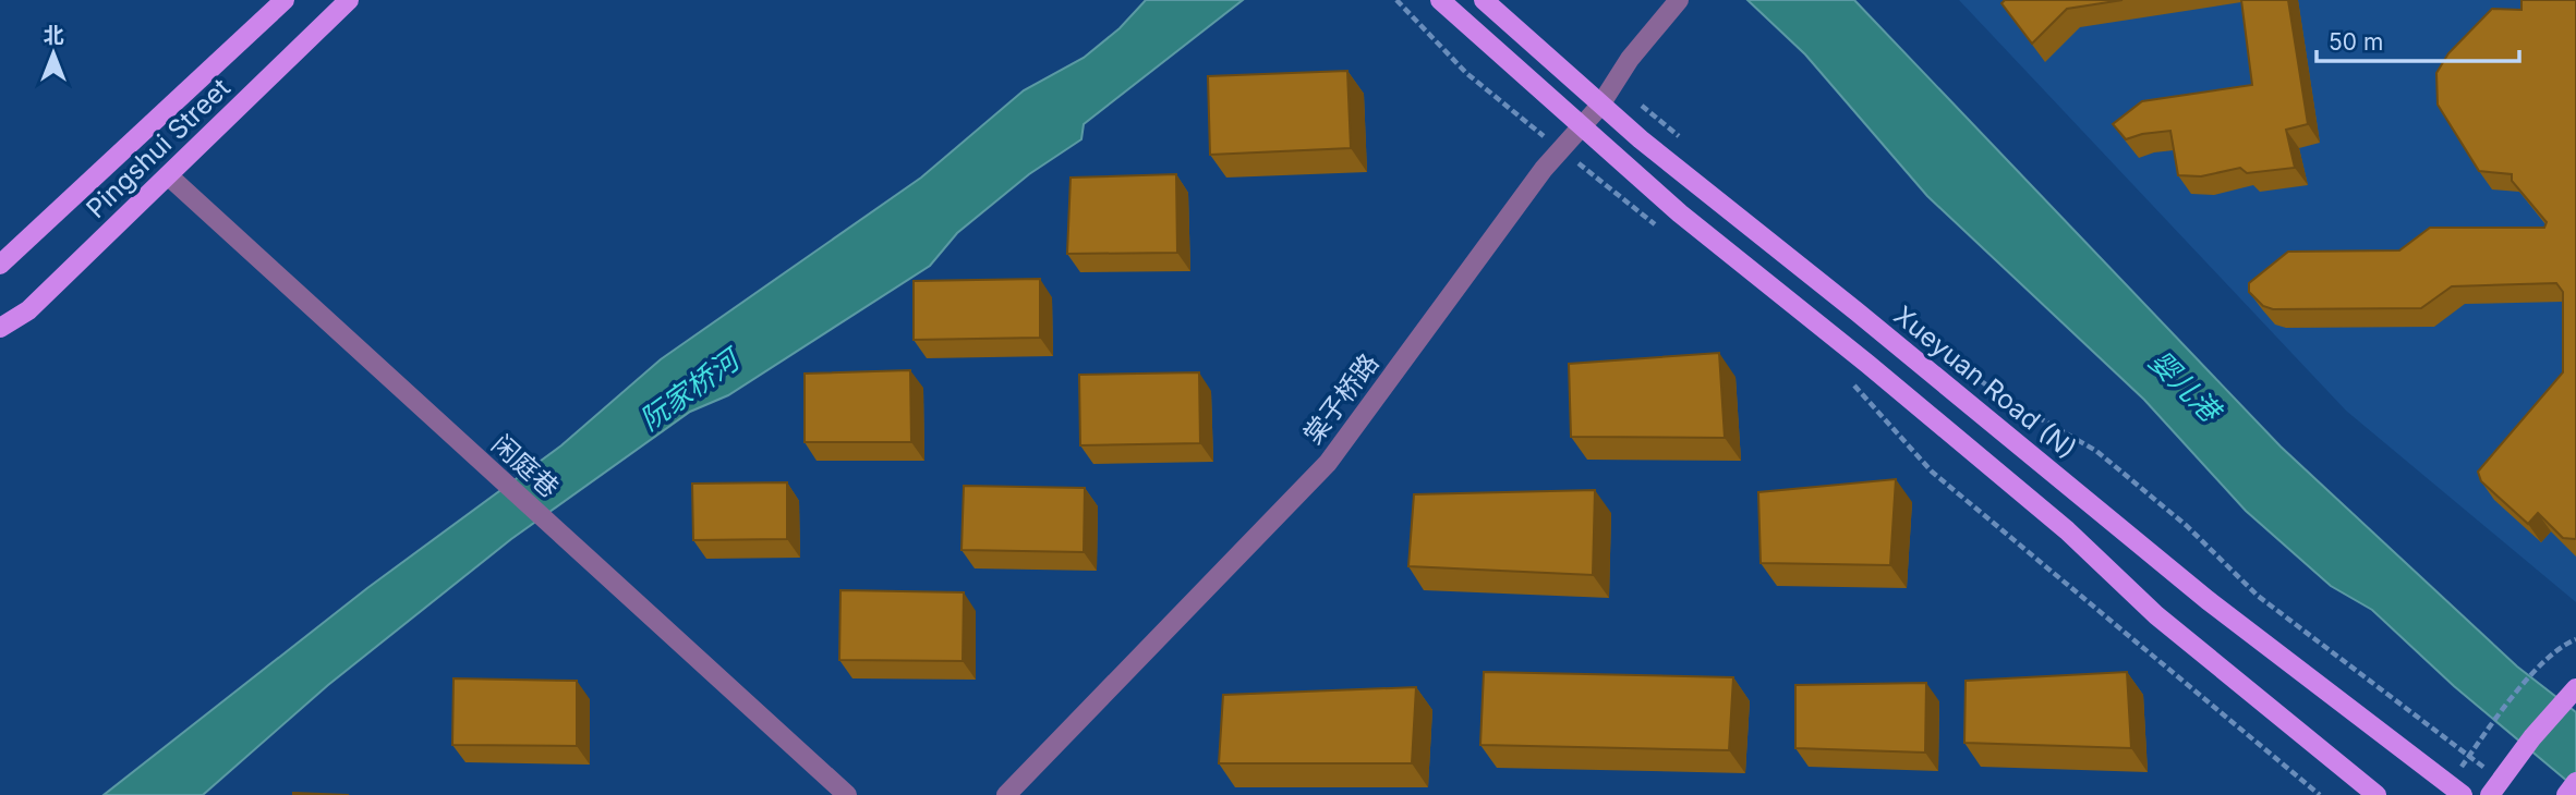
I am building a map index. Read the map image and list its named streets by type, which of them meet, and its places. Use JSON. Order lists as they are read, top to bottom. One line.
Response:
{"streets":{"main road":["Pingshui Street","Xueyuan Road (N)"],"street":["棠子桥路","闲庭巷"]},"crossings":[["Pingshui Street","闲庭巷"],["Xueyuan Road (N)","棠子桥路"]],"water":["婴儿港","阮家桥河"],"scale_bar":"50 m","north":"top"}
